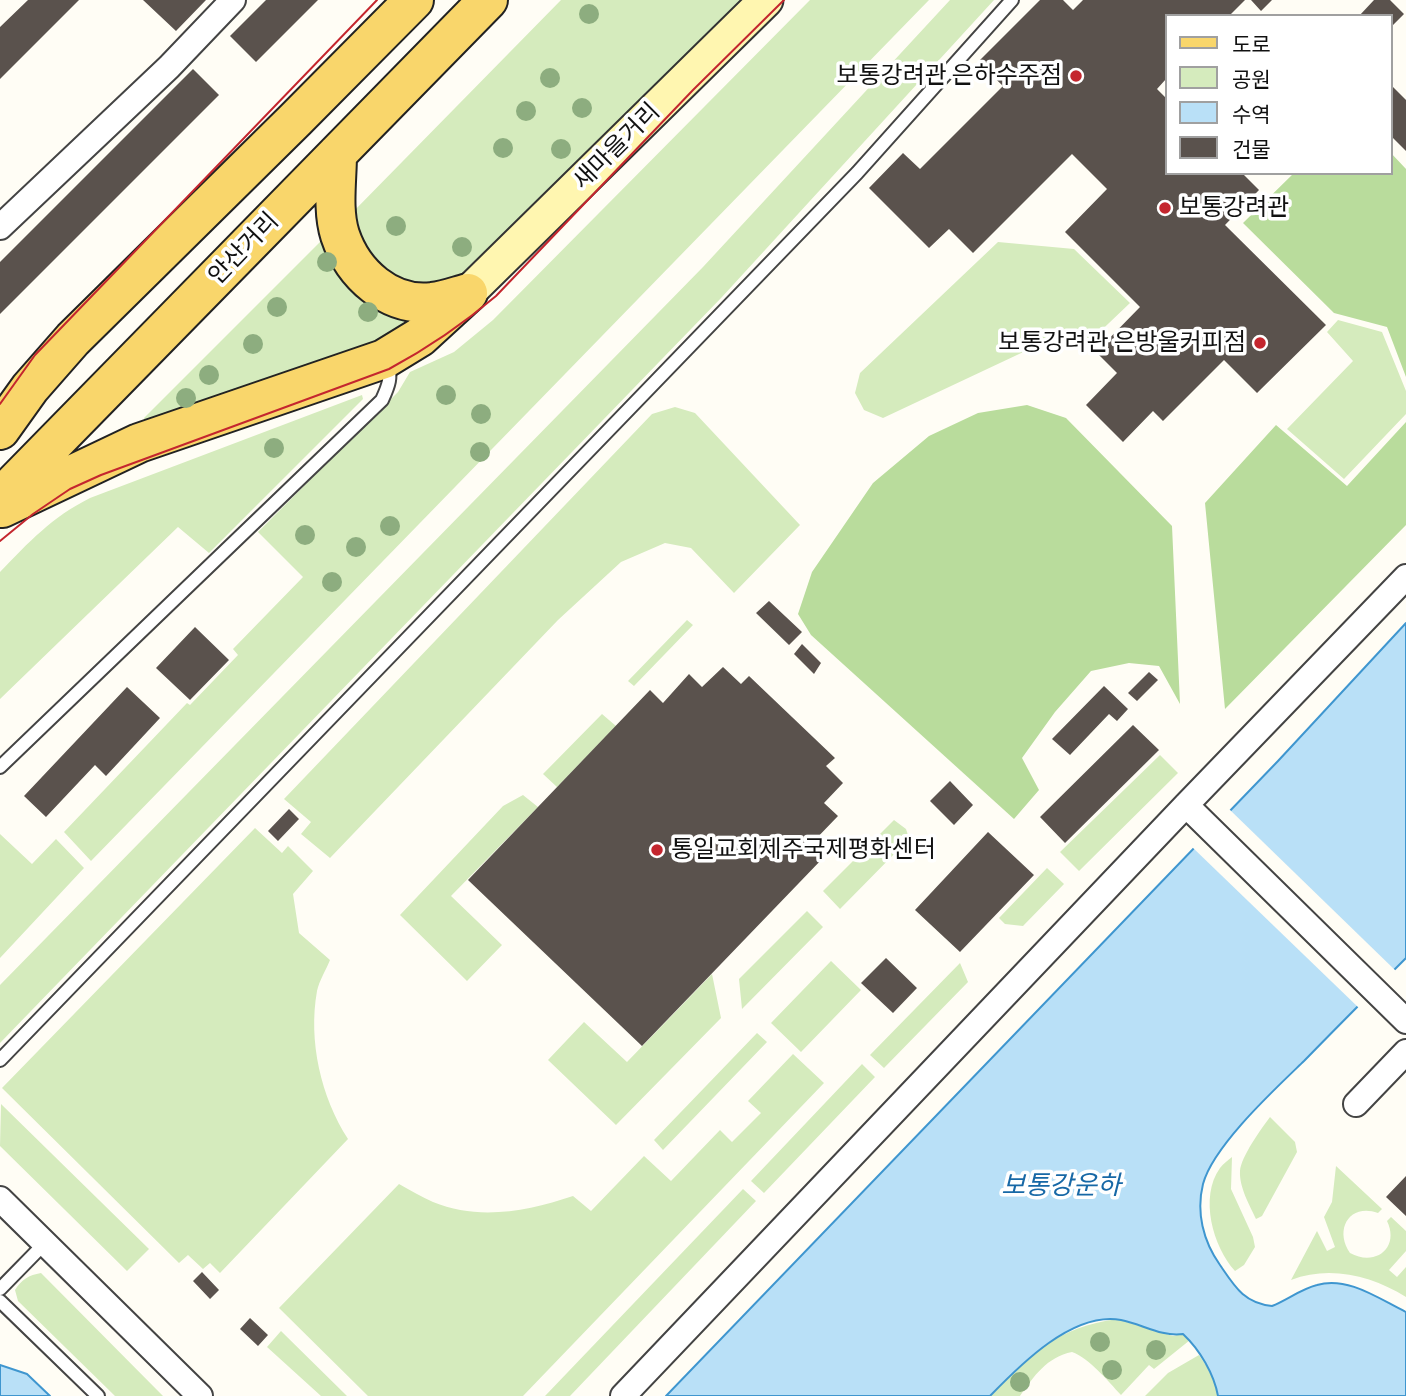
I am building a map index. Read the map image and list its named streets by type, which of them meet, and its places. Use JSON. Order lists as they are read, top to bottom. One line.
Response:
{"streets":{"main road":["새마을거리","안산거리"]},"water":["보통강운하"],"places":["보통강려관 은하수주점","보통강려관","보통강려관 은방울커피점","통일교회제주국제평화센터"],"legend":["도로","공원","수역","건물"]}
